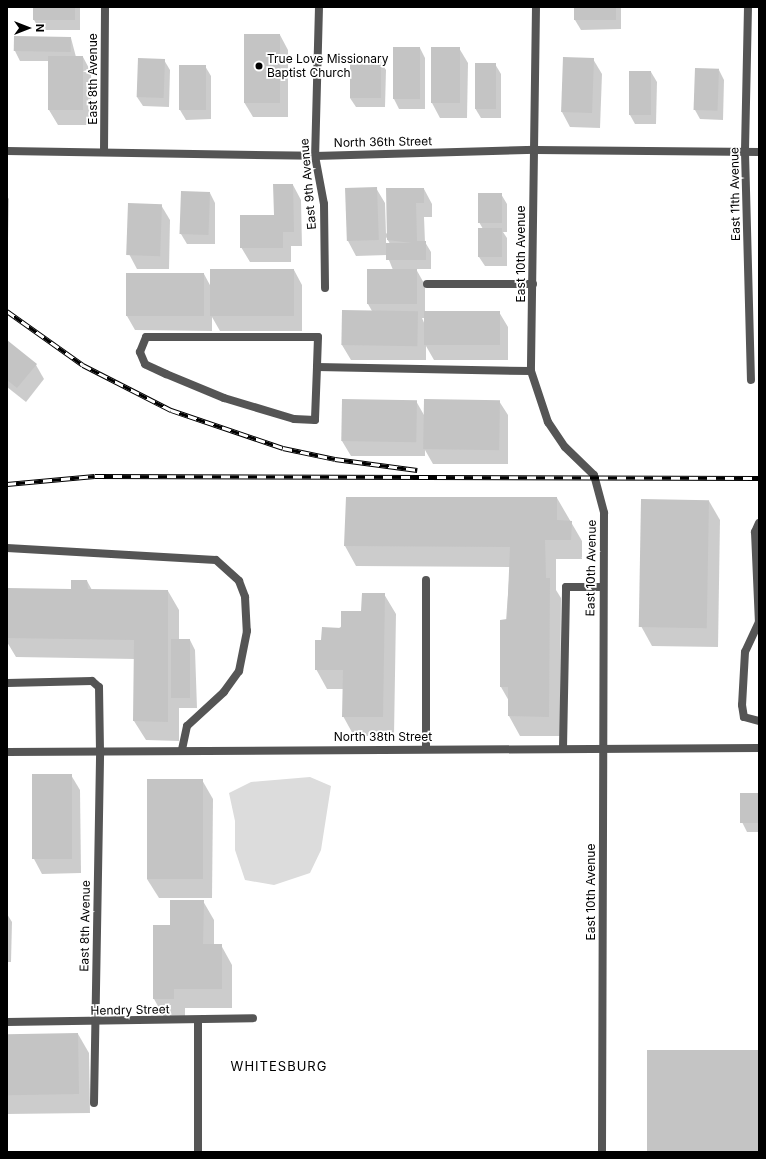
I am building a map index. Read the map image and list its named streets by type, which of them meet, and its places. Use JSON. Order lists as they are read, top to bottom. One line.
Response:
{"streets":{"street":["East 8th Avenue","North 36th Street","East 9th Avenue","East 11th Avenue","East 10th Avenue","North 38th Street","Hendry Street"]},"crossings":[["East 8th Avenue","North 36th Street"],["East 8th Avenue","North 38th Street"],["East 8th Avenue","Hendry Street"],["North 36th Street","East 9th Avenue"],["North 36th Street","East 11th Avenue"],["North 36th Street","East 10th Avenue"],["East 10th Avenue","North 38th Street"]],"districts":["WHITESBURG"],"places":["True Love Missionary Baptist Church"],"north":"right"}
